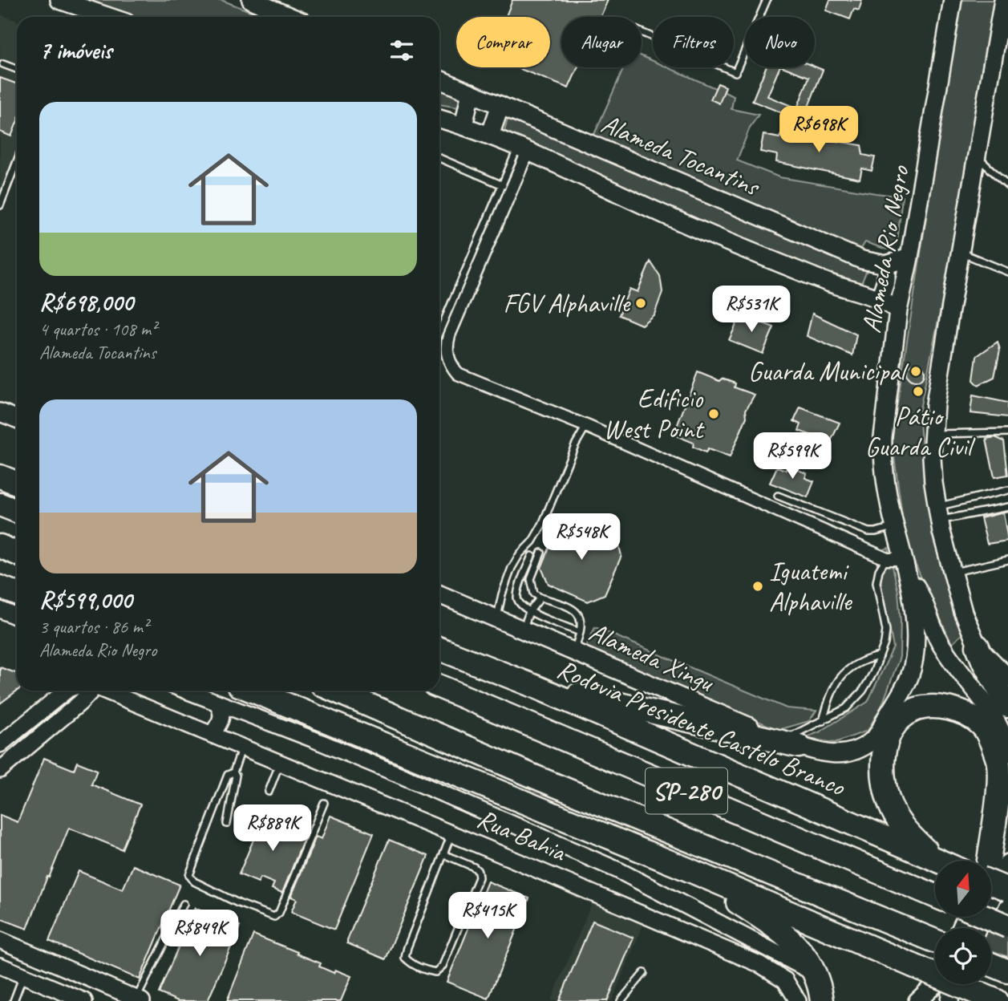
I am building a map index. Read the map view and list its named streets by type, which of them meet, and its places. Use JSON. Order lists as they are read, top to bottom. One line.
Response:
{"streets":{"highway":["Rodovia Presidente Castelo Branco","SP-280"],"main road":["Alameda Tocantins","Alameda Rio Negro","Alameda Xingu"],"street":["Rua Bahia"]},"crossings":[["Alameda Rio Negro","Alameda Xingu"]],"places":["FGV Alphaville","Guarda Municipal","Pátio Guarda Civil","Edificio West Point","Iguatemi Alphaville"],"north":"top","page":{"chip":["Comprar","Alugar","Filtros","Novo"],"heading":"7 imóveis","list":[{"name":"R$698,000","note":"4 quartos · 108 m² · Alameda Tocantins"},{"name":"R$599,000","note":"3 quartos · 86 m² · Alameda Rio Negro"}],"price":["R$698K","R$531K","R$599K","R$548K","R$889K","R$415K","R$849K"]}}
